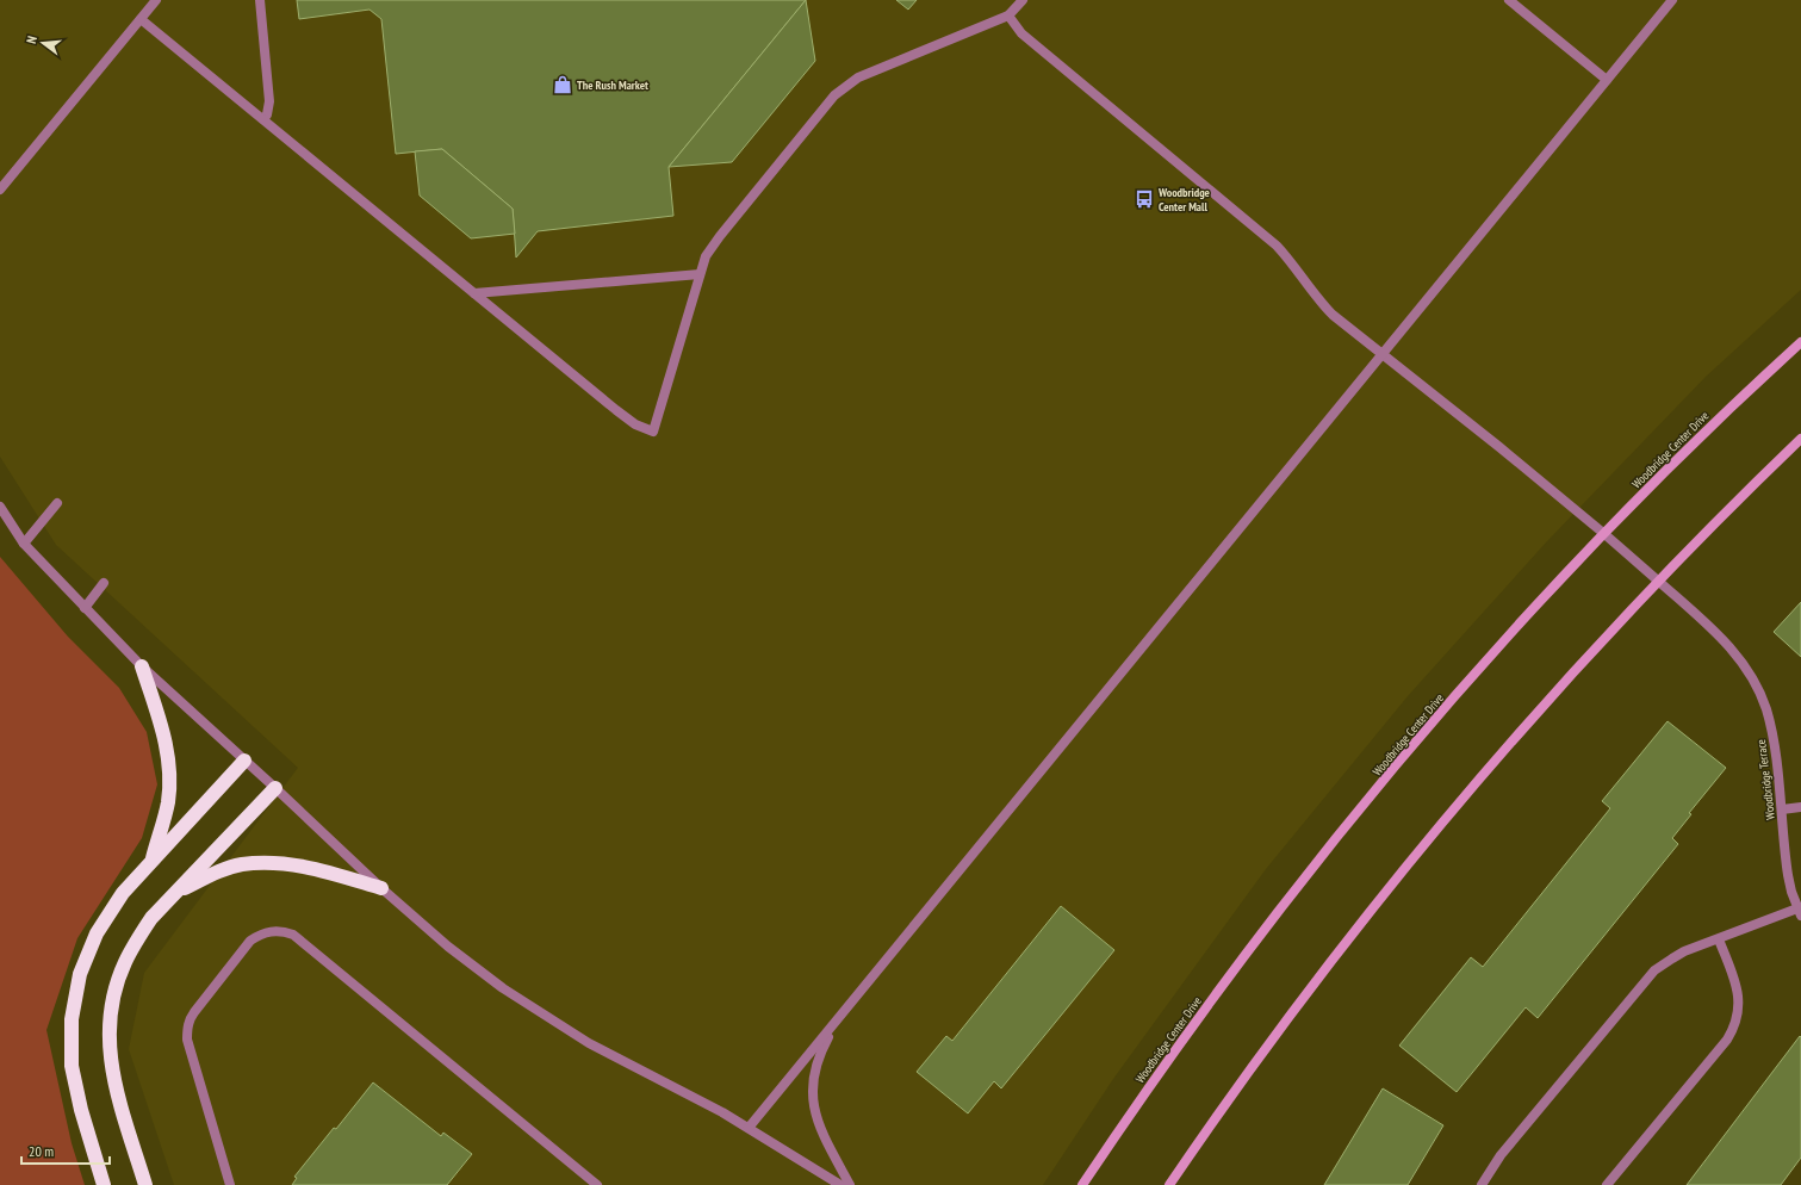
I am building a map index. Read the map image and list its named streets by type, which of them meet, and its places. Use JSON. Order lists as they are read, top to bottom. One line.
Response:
{"streets":{"street":["Woodbridge Center Drive","Woodbridge Terrace"]},"crossings":[["Woodbridge Center Drive","Woodbridge Terrace"]],"places":{"shop":["The Rush Market"],"bus stop":["Woodbridge Center Mall"]},"scale_bar":"20 m","north":"left"}
